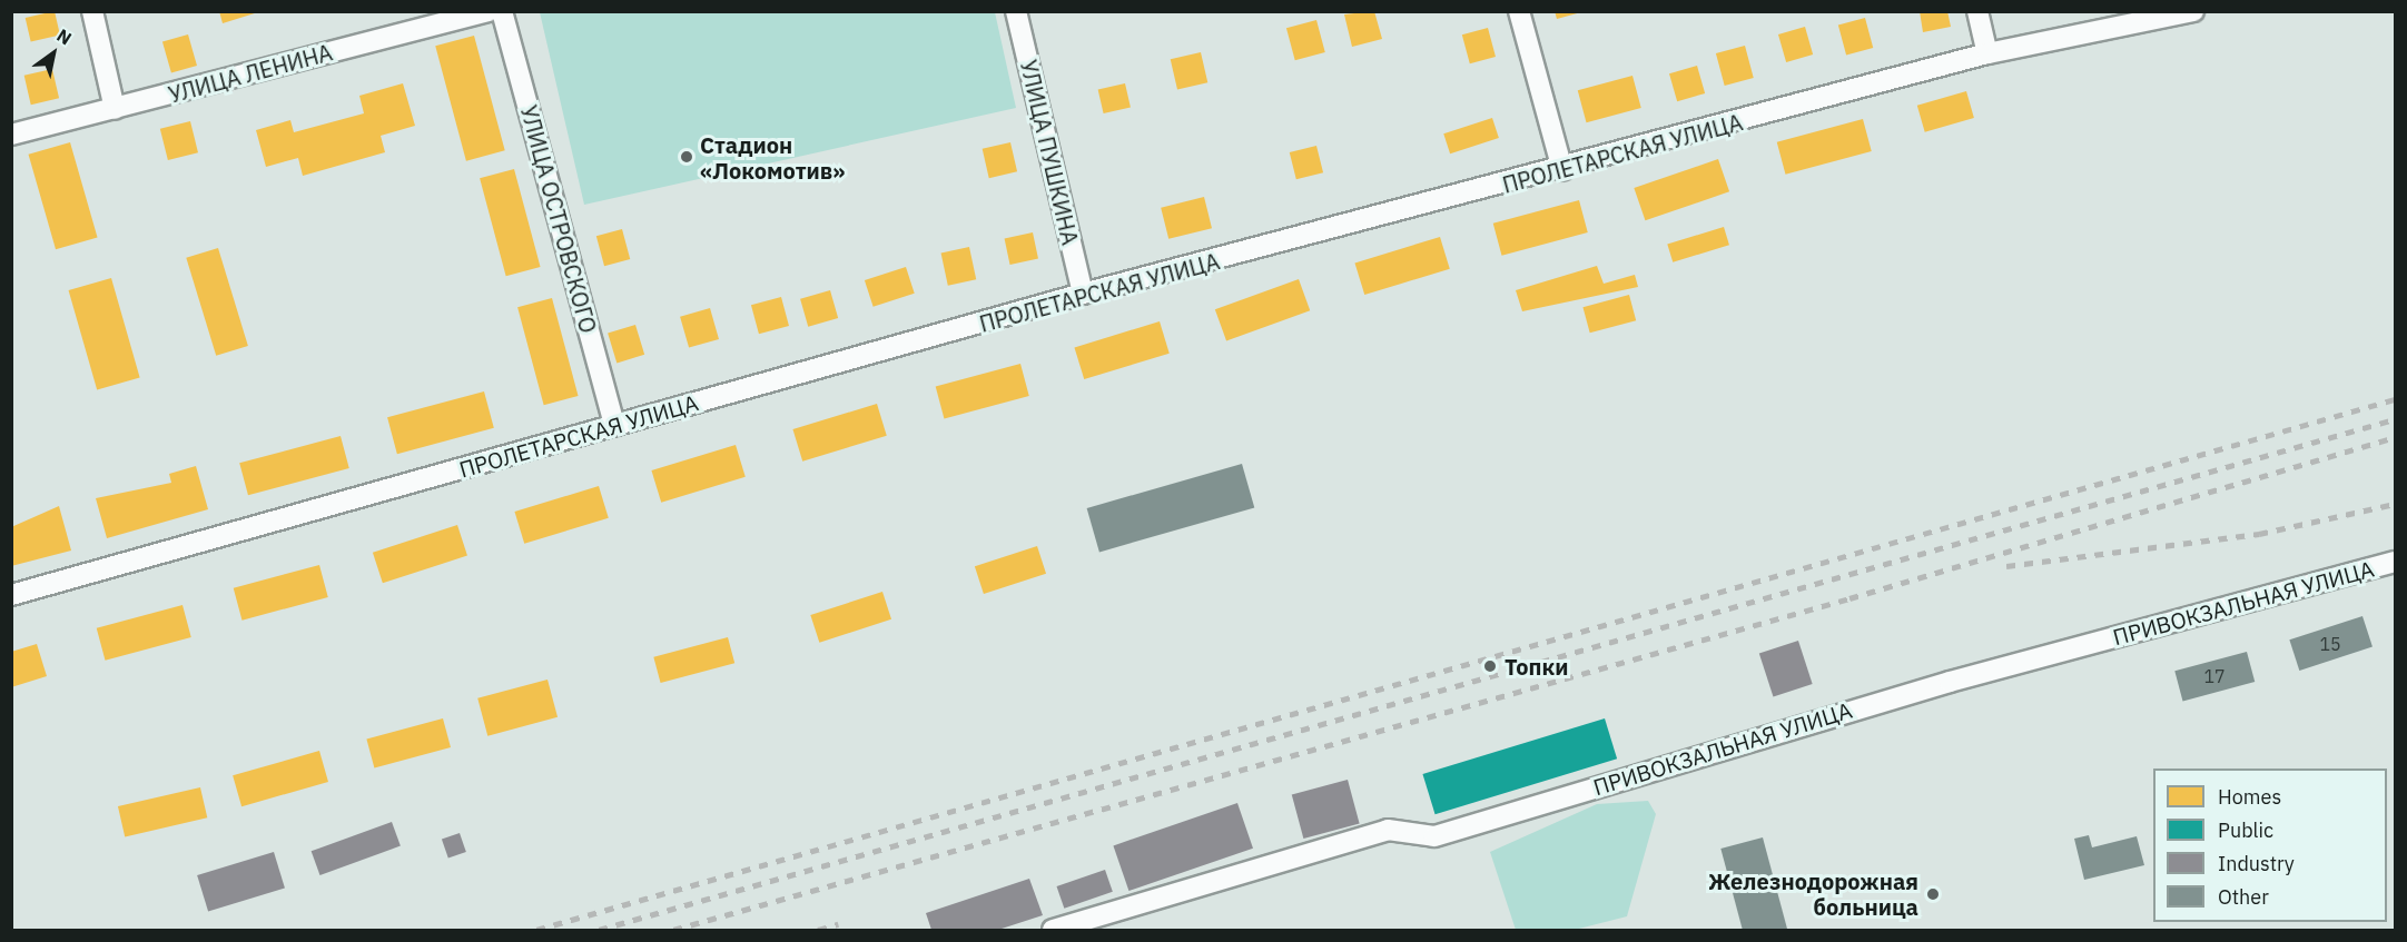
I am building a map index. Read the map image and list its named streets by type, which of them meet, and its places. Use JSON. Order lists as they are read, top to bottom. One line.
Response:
{"streets":{"street":["УЛИЦА ЛЕНИНА","УЛИЦА ПУШКИНА","ПРОЛЕТАРСКАЯ УЛИЦА","УЛИЦА ОСТРОВСКОГО","ПРИВОКЗАЛЬНАЯ УЛИЦА"]},"crossings":[["УЛИЦА ПУШКИНА","ПРОЛЕТАРСКАЯ УЛИЦА"],["ПРОЛЕТАРСКАЯ УЛИЦА","УЛИЦА ОСТРОВСКОГО"]],"places":["Стадион «Локомотив»","Топки","Железнодорожная больница"],"house_numbers":["15","17"],"legend":["Homes","Public","Industry","Other"],"north":"top right"}
